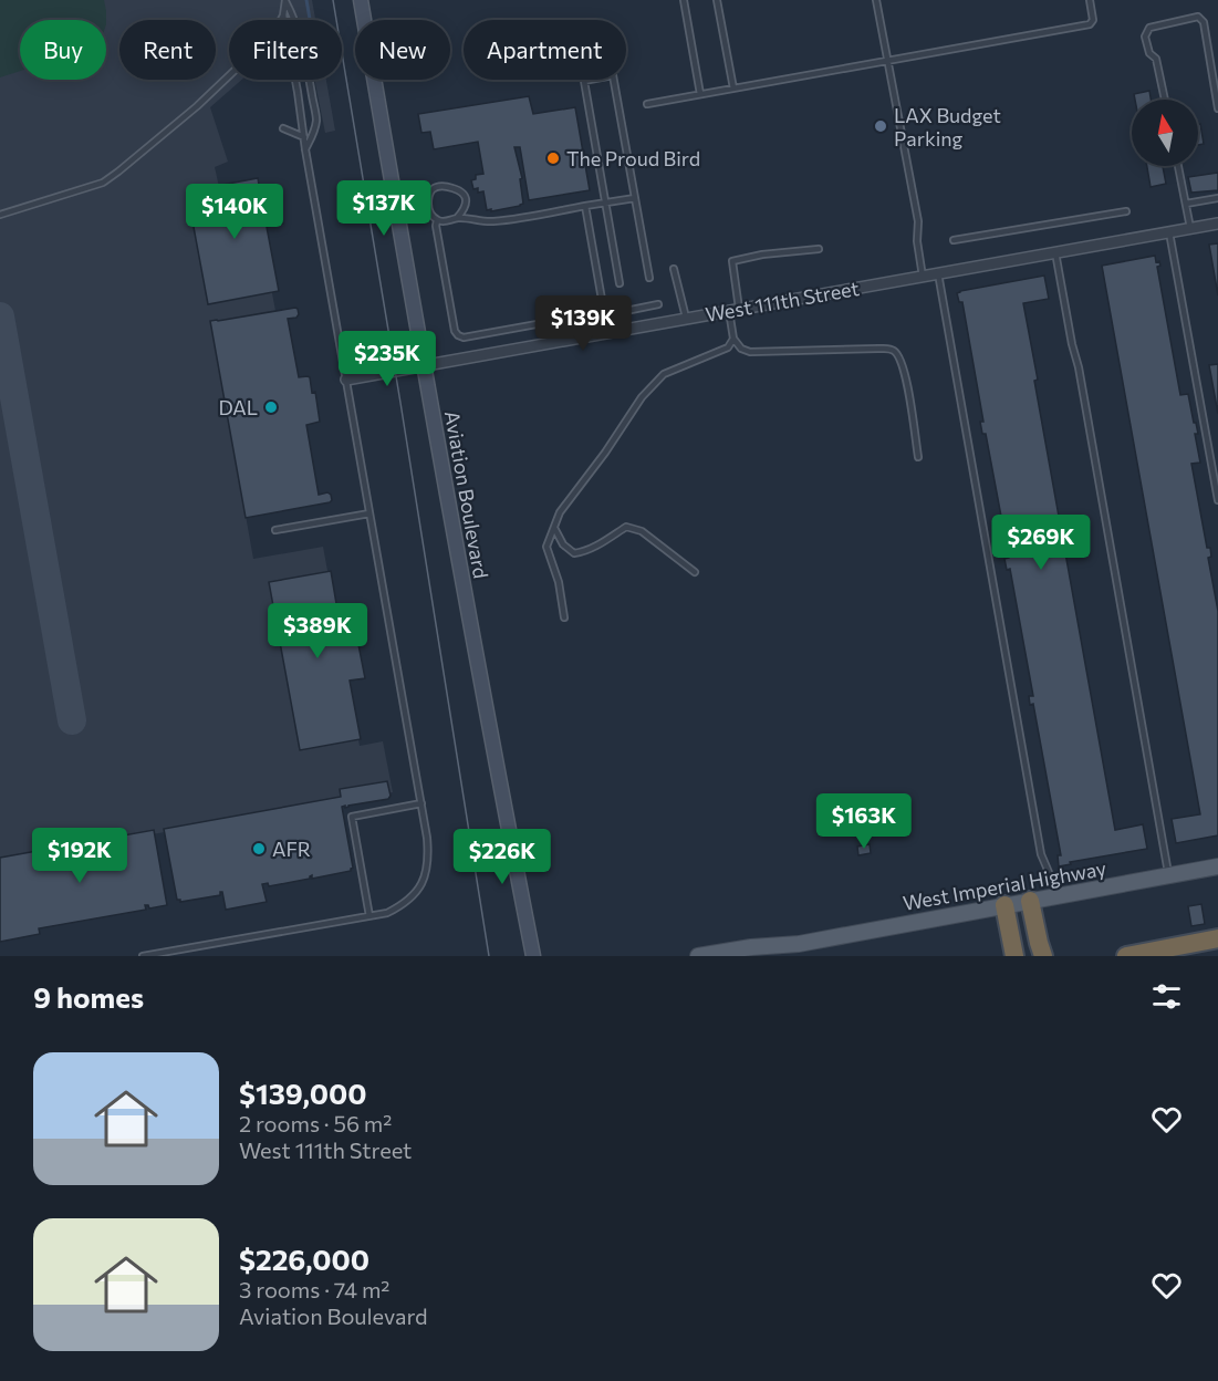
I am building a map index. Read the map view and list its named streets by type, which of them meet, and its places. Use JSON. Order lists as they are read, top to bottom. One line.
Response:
{"streets":{"main road":["Aviation Boulevard","West Imperial Highway"],"street":["West 111th Street"]},"crossings":[["West 111th Street","Aviation Boulevard"]],"places":["LAX Budget Parking","The Proud Bird","DAL","AFR"],"north":"top","page":{"chip":["Buy","Rent","Filters","New","Apartment"],"price":["$137K","$140K","$139K","$235K","$269K","$389K","$163K","$192K","$226K"],"heading":"9 homes","list":[{"name":"$139,000","note":"2 rooms · 56 m² · West 111th Street"},{"name":"$226,000","note":"3 rooms · 74 m² · Aviation Boulevard"}]}}
